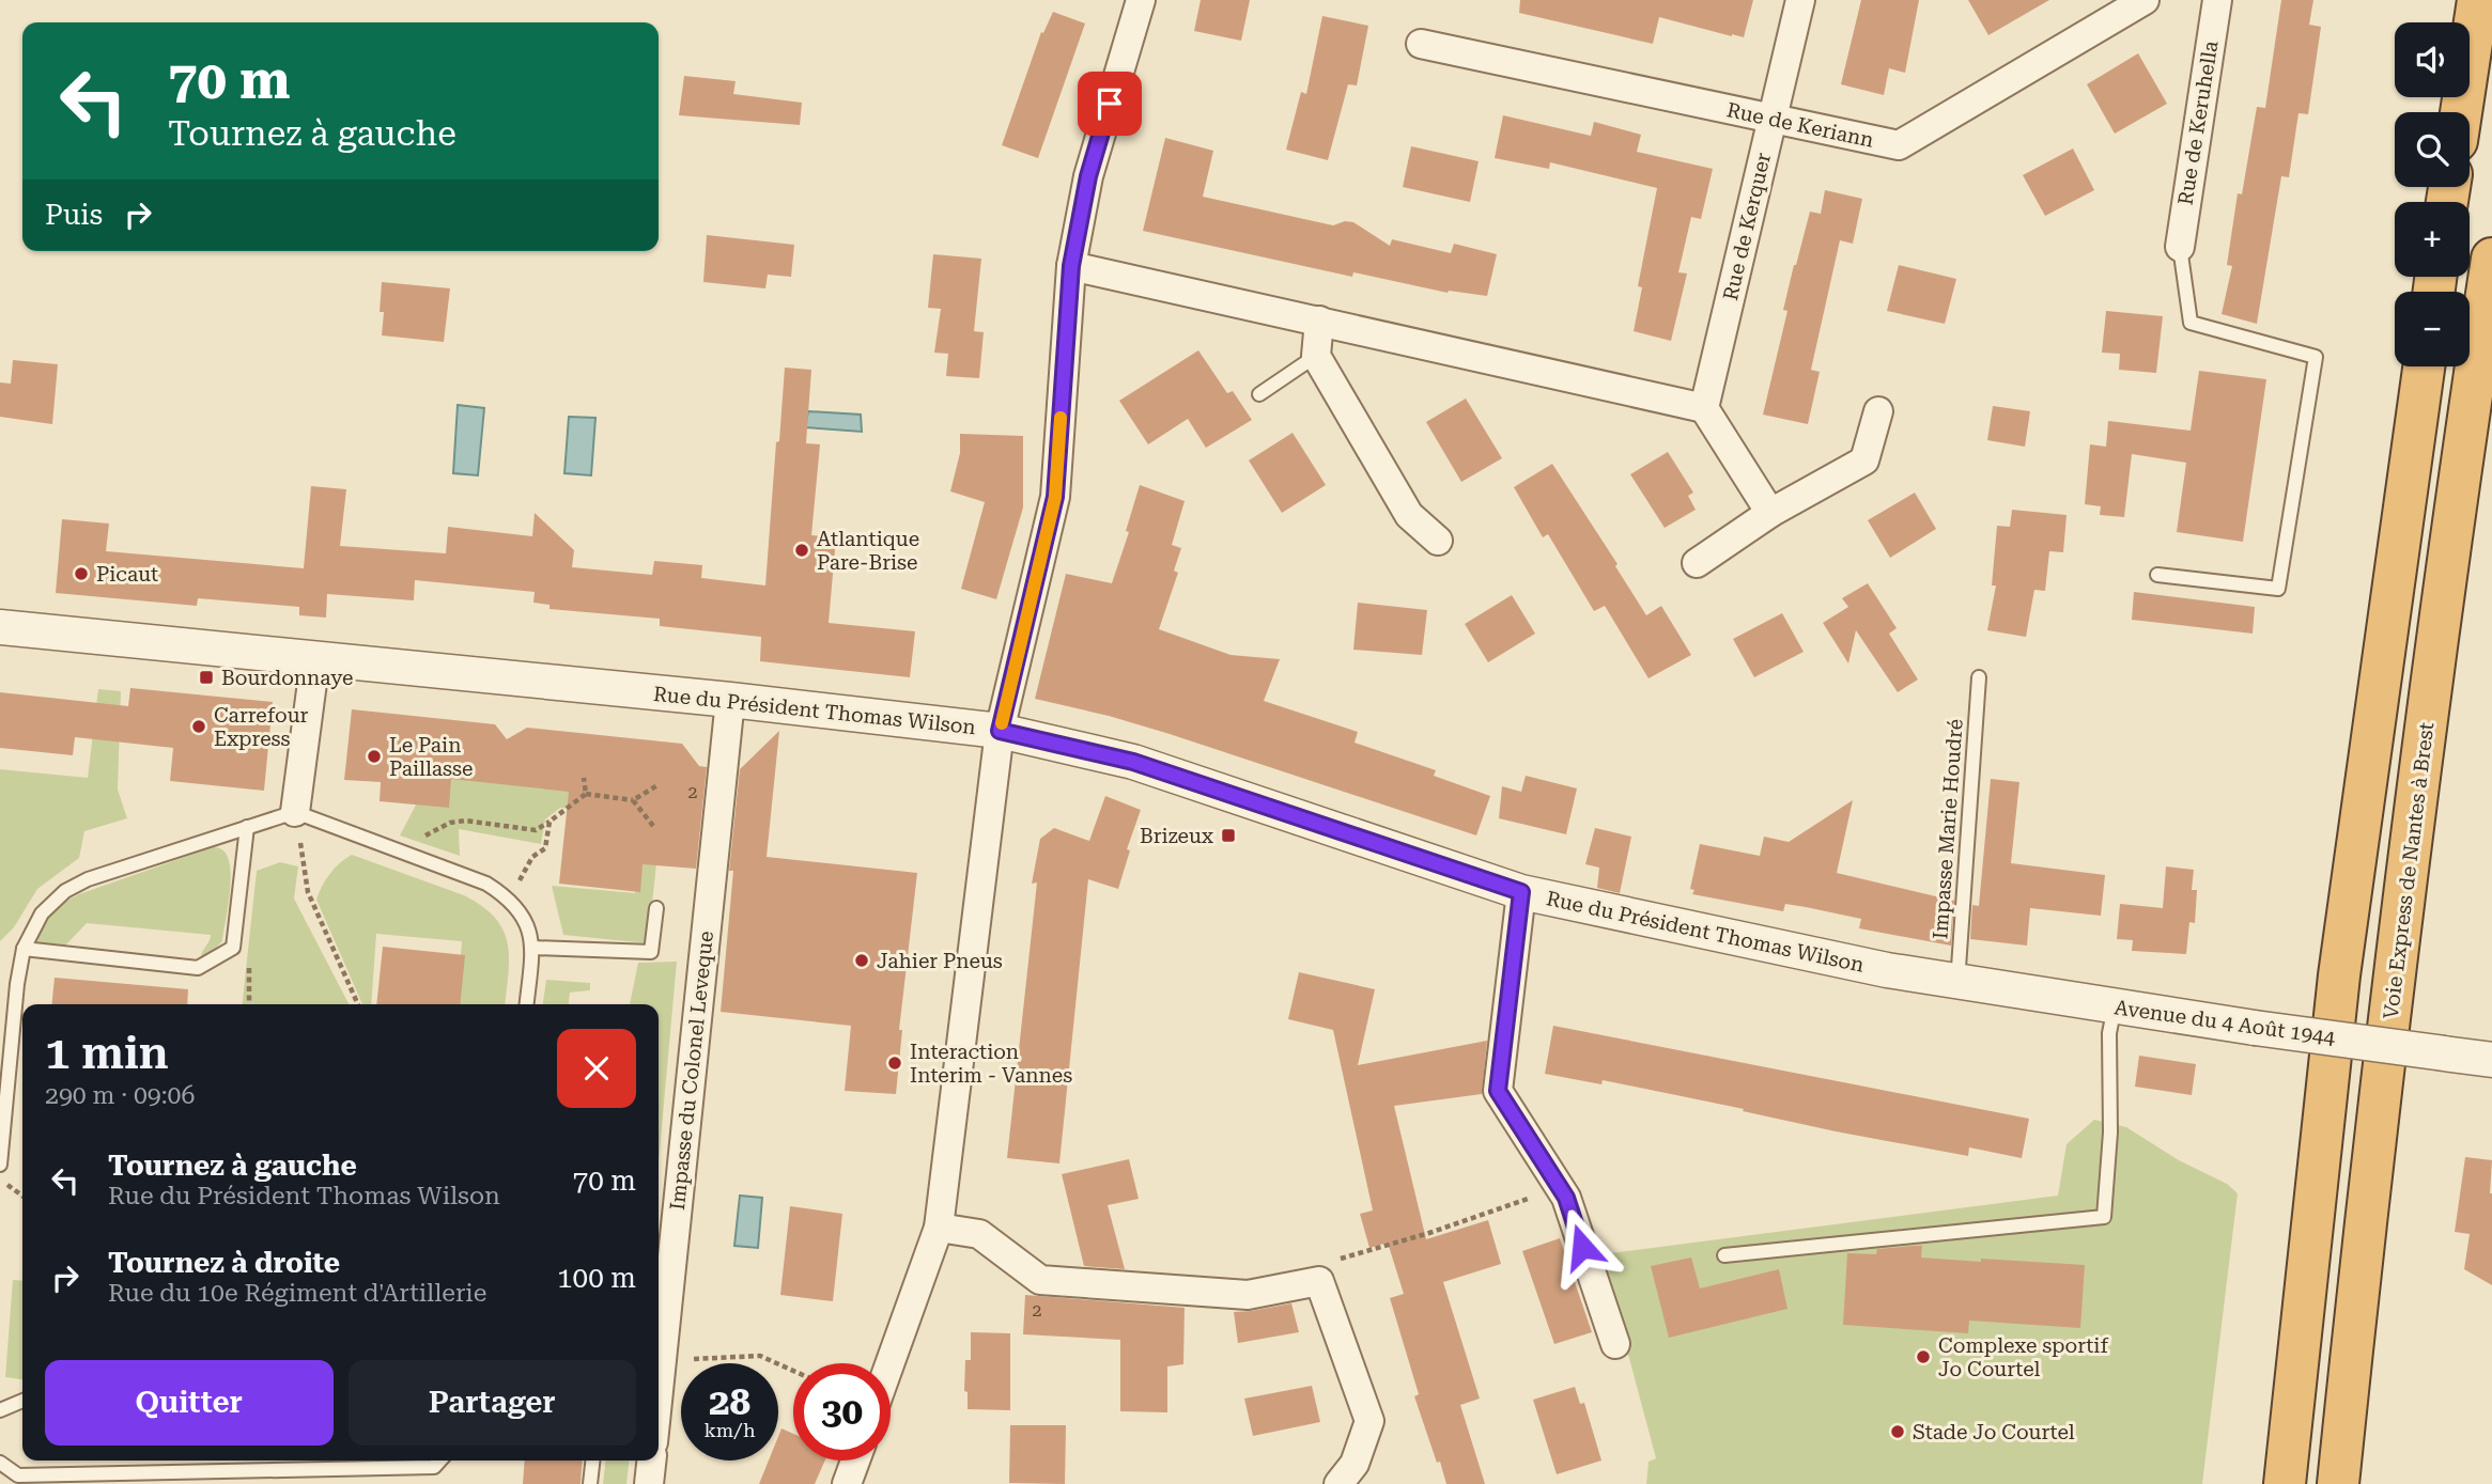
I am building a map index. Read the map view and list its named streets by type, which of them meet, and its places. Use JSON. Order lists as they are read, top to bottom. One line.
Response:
{"streets":{"highway":["Voie Express de Nantes à Brest"],"street":["Rue de Keruhella","Rue de Keriann","Rue de Kerquer","Rue du Président Thomas Wilson","Avenue du 4 Août 1944","Impasse du Colonel Leveque"],"lane":["Impasse Marie Houdré"]},"crossings":[["Rue de Keriann","Rue de Kerquer"],["Rue du Président Thomas Wilson","Impasse Marie Houdré"],["Rue du Président Thomas Wilson","Avenue du 4 Août 1944"],["Rue du Président Thomas Wilson","Impasse du Colonel Leveque"],["Impasse Marie Houdré","Avenue du 4 Août 1944"]],"places":{"other":["Atlantique Pare-Brise","Picaut","Carrefour Express","Le Pain Paillasse","Jahier Pneus","Interaction Interim - Vannes","Complexe sportif Jo Courtel","Stade Jo Courtel"],"transit":["Bourdonnaye","Brizeux"]},"house_numbers":["2","2"],"page":{"map_buttons":["+","−"],"turn":["70 m","Tournez à gauche"],"then":"Puis","heading":["1 min","290 m · 09:06"],"list":[{"name":"Tournez à gauche","note":"Rue du Président Thomas Wilson","value":"70 m"},{"name":"Tournez à droite","note":"Rue du 10e Régiment d'Artillerie","value":"100 m"}],"buttons":["Quitter","Partager"],"speed":"28 km/h","limit":"30"}}
